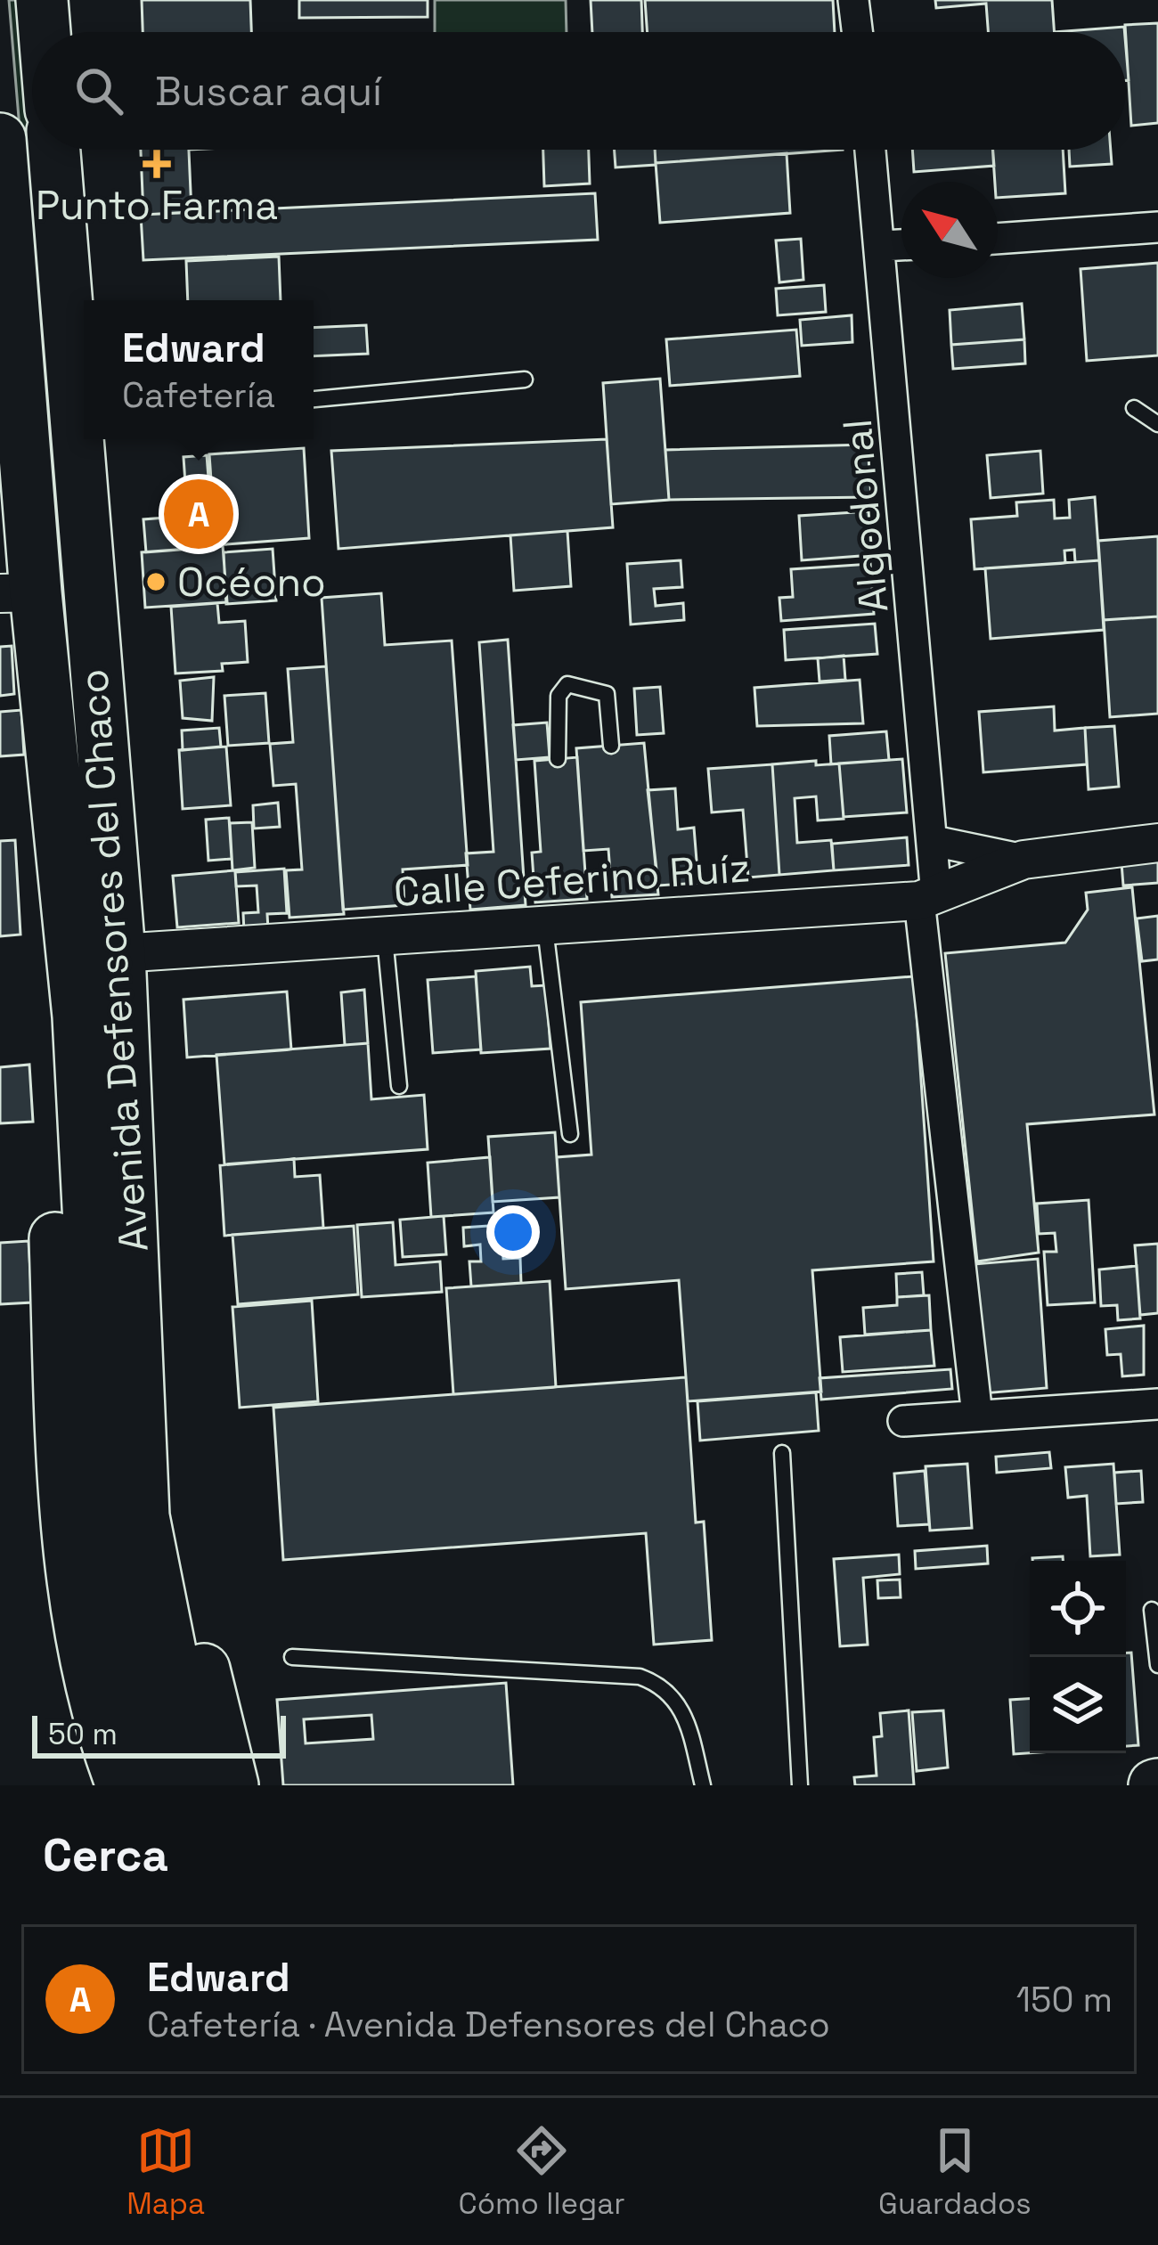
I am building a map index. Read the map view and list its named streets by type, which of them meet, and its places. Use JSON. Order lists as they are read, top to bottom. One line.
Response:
{"streets":{"highway":["Avenida Defensores del Chaco"],"street":["Algodonal","Calle Ceferino Ruíz"]},"crossings":[["Algodonal","Calle Ceferino Ruíz"],["Calle Ceferino Ruíz","Avenida Defensores del Chaco"]],"places":{"health":["Punto Farma"],"other":["Océono"]},"scale_bar":"50 m","north":"top left","page":{"search":"Buscar aquí","popup":["Edward","Cafetería"],"pins":"A","scale":"50 m","heading":"Cerca","list":[{"mark":"A","name":"Edward","note":"Cafetería · Avenida Defensores del Chaco","value":"150 m"}],"nav":["Mapa","Cómo llegar","Guardados"]}}
